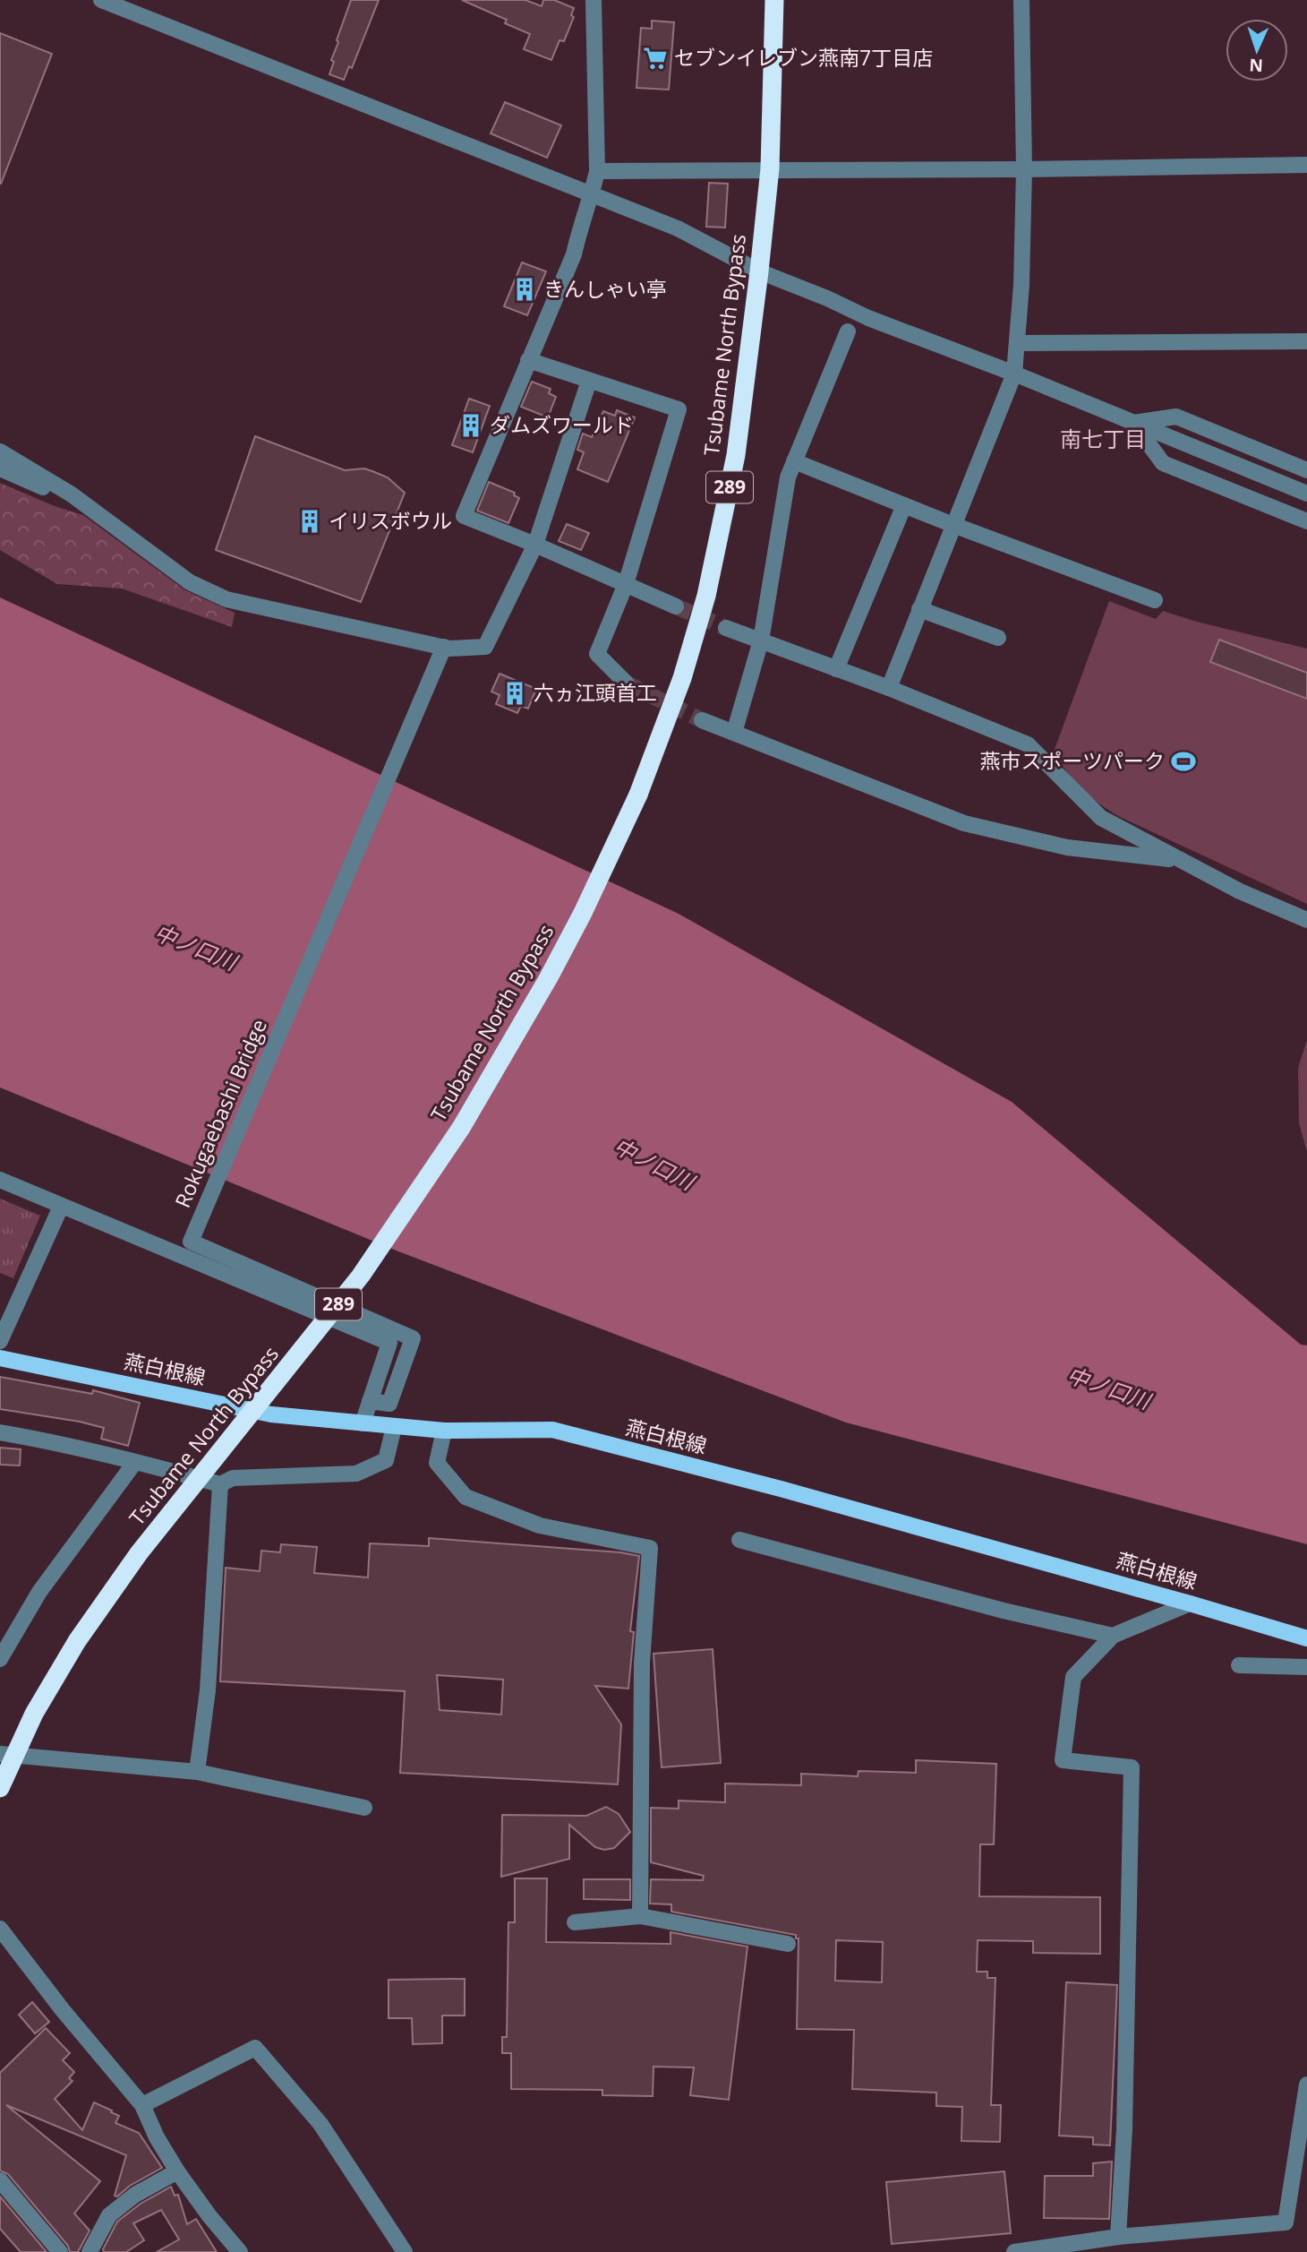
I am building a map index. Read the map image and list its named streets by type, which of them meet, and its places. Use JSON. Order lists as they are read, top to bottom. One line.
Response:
{"streets":{"highway":["Tsubame North Bypass","289"],"main road":["燕白根線"],"street":["Rokugaebashi Bridge"]},"crossings":[["Tsubame North Bypass","289"]],"districts":["南七丁目"],"water":["中ノ口川"],"places":{"supermarket":["セブンイレブン燕南7丁目店"],"building":["きんしゃい亭","ダムズワールド","イリスボウル","六ヵ江頭首工"],"sports":["燕市スポーツパーク"]},"north":"bottom"}
